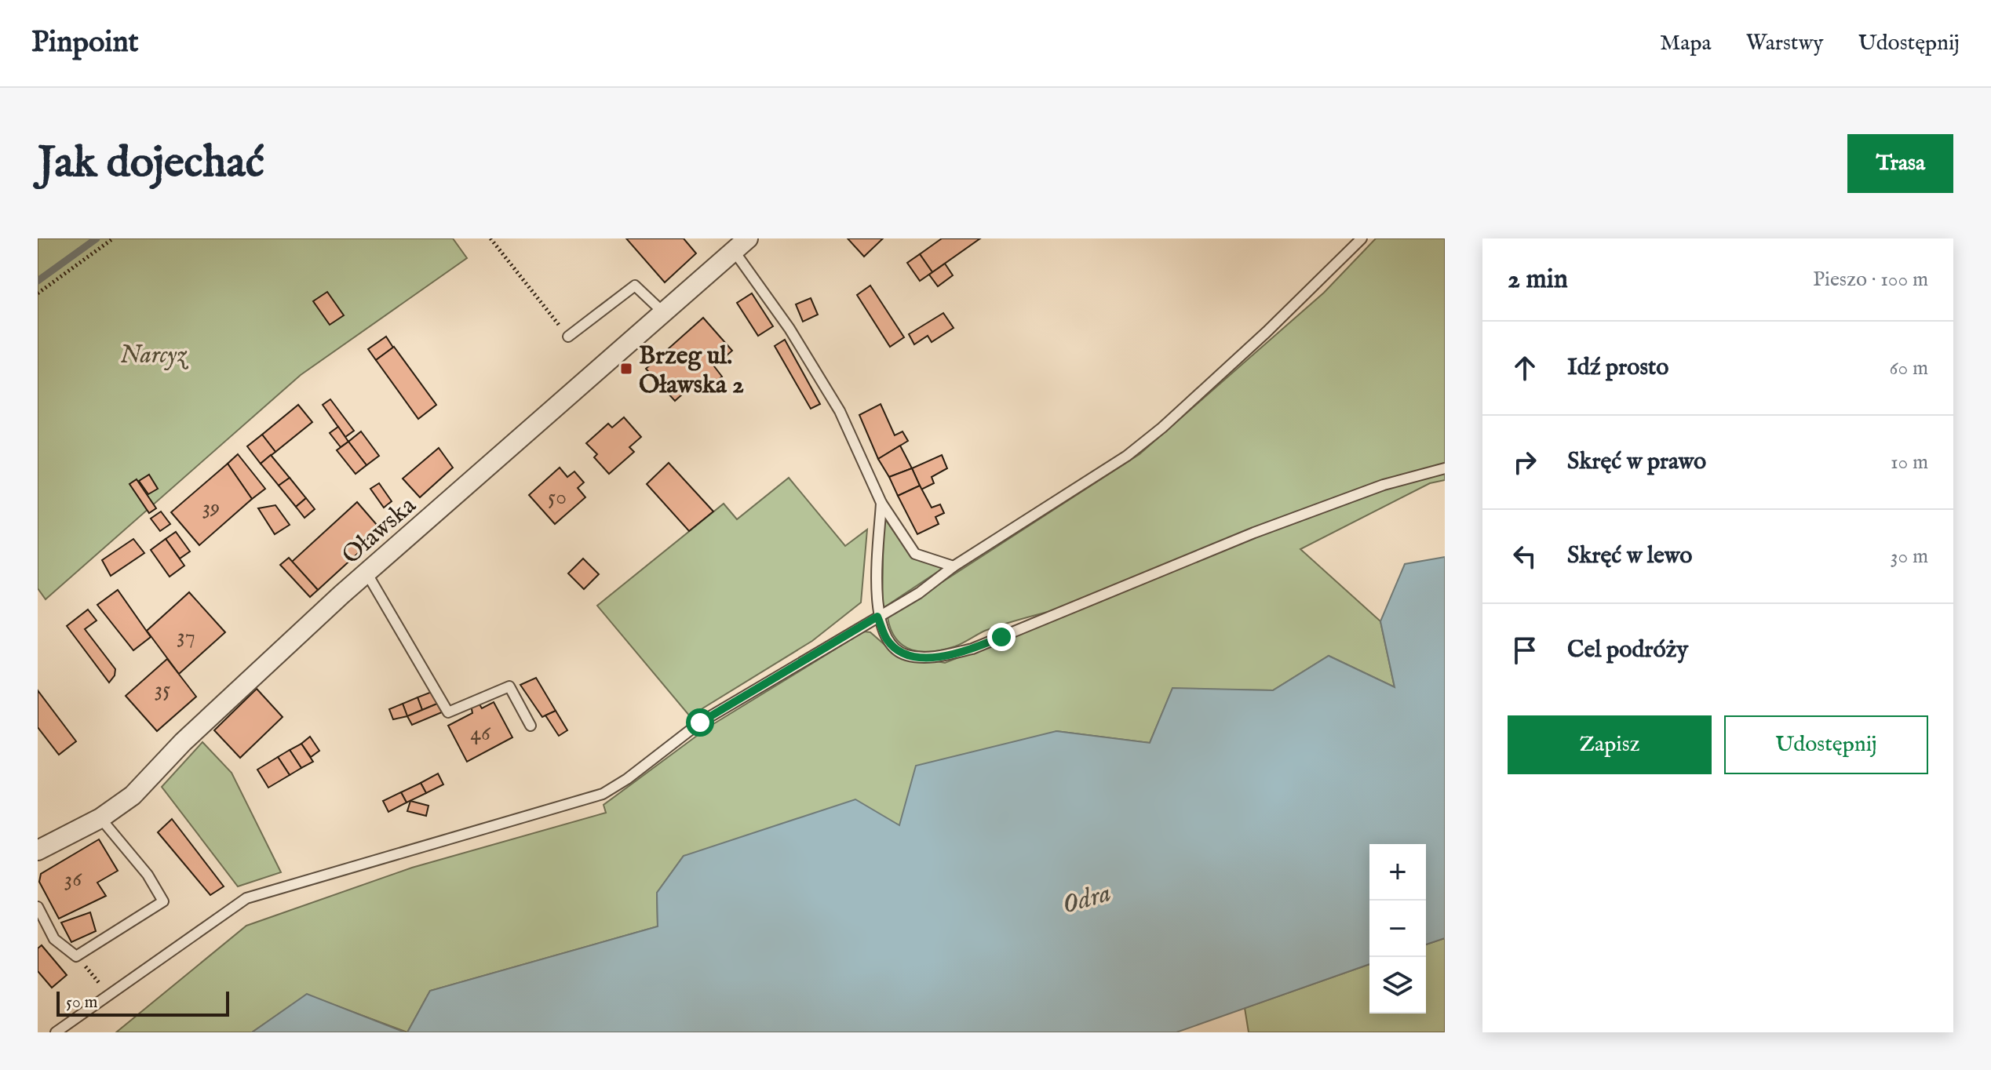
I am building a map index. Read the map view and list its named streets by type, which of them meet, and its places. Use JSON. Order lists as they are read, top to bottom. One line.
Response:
{"streets":{"street":["Oławska"]},"water":["Odra"],"parks":["Narcyz"],"places":{"transit":["Brzeg ul. Oławska 2"]},"house_numbers":["50","39","37","35","46","36"],"scale_bar":"50 m","page":{"header":"Pinpoint","nav":["Mapa","Warstwy","Udostępnij"],"buttons":["Trasa",["Zapisz","Udostępnij"]],"title":"Jak dojechać","heading":["2 min","Pieszo · 100 m"],"list":[["Idź prosto","60 m"],["Skręć w prawo","10 m"],["Skręć w lewo","30 m"],"Cel podróży"],"map_buttons":["+","−"],"scale":"50 m"}}
